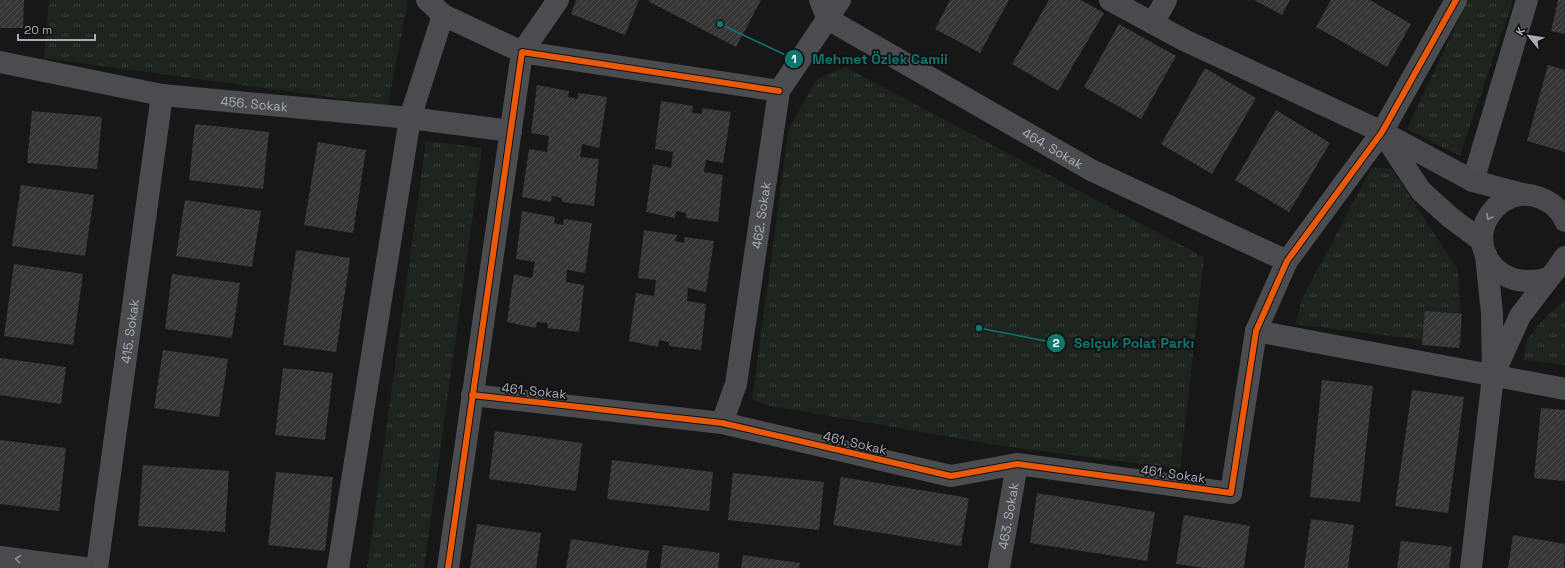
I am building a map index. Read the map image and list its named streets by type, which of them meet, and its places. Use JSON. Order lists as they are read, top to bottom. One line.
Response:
{"streets":{"street":["456. Sokak","464. Sokak","462. Sokak","415. Sokak","461. Sokak","463. Sokak"]},"crossings":[["456. Sokak","415. Sokak"],["464. Sokak","462. Sokak"],["462. Sokak","461. Sokak"],["461. Sokak","463. Sokak"]],"places":["Mehmet Özlek Camii","Selçuk Polat Parkı"],"scale_bar":"20 m","north":"top left"}
